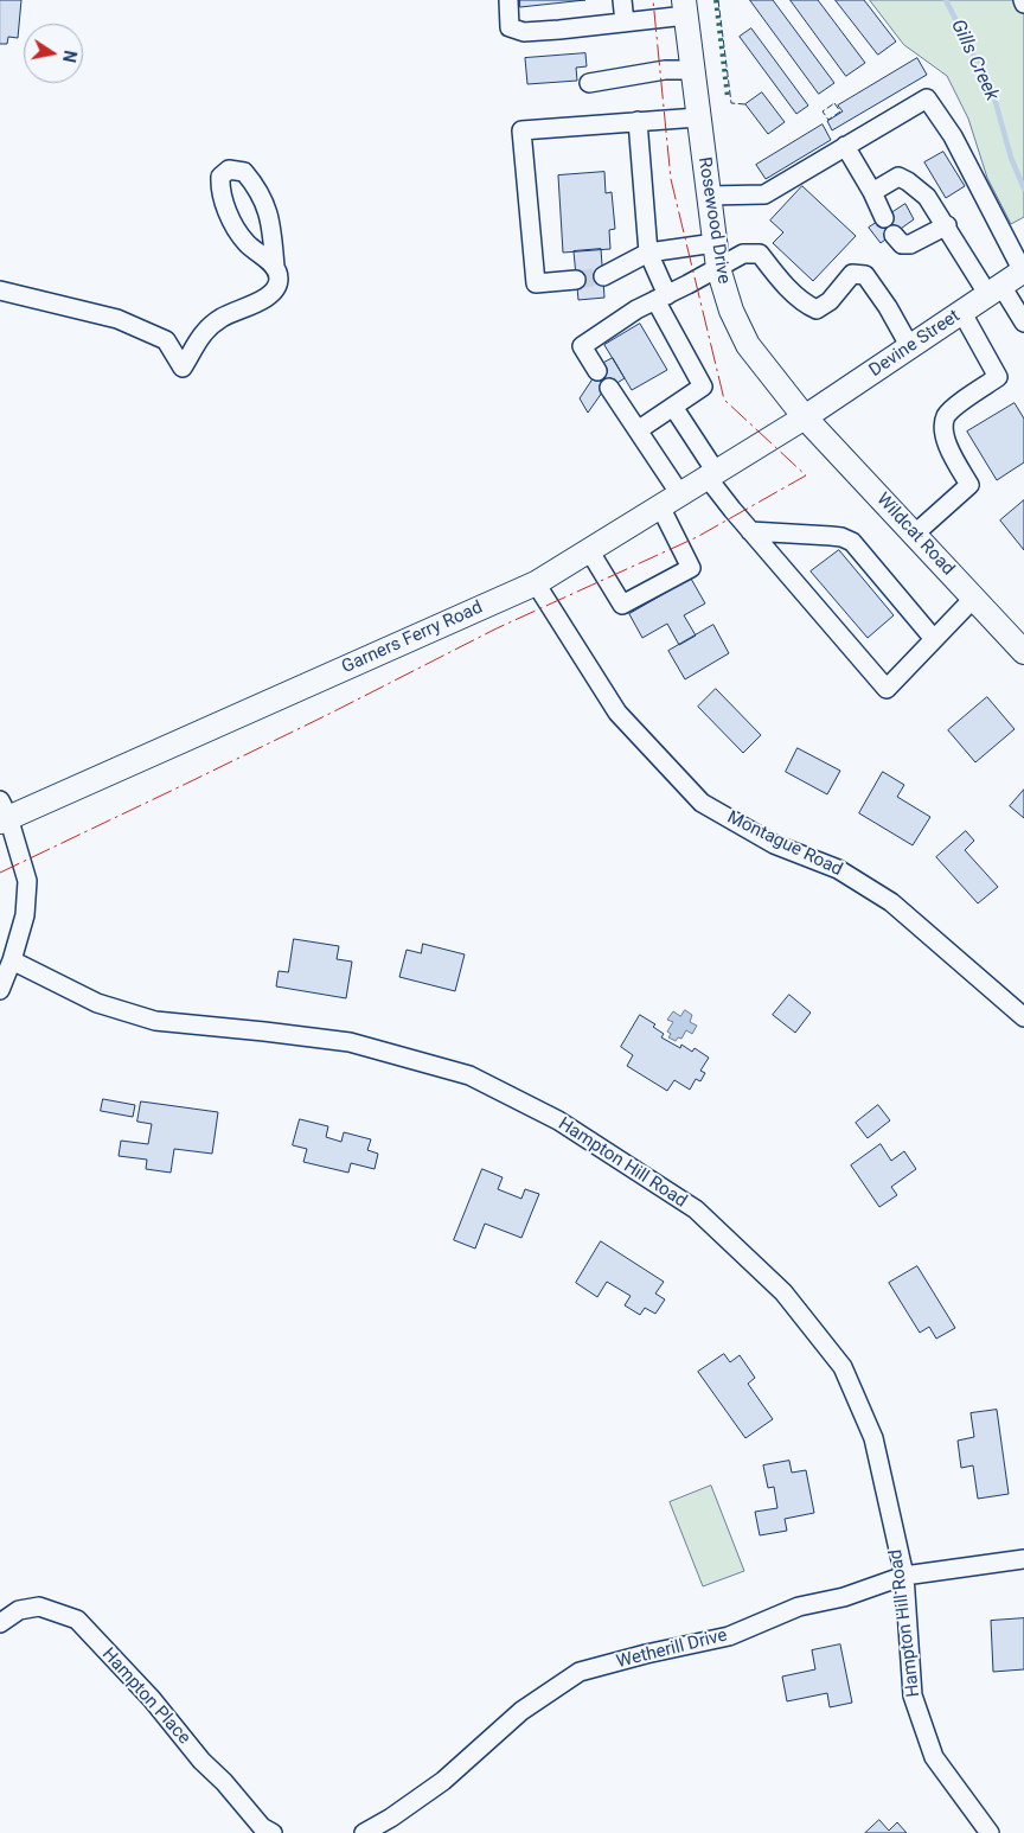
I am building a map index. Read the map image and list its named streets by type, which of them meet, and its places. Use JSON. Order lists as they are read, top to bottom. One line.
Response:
{"streets":{"main road":["Rosewood Drive","Devine Street","Wildcat Road","Garners Ferry Road"],"street":["Montague Road","Hampton Hill Road","Wetherill Drive","Hampton Place"]},"crossings":[["Rosewood Drive","Devine Street"],["Rosewood Drive","Wildcat Road"],["Rosewood Drive","Garners Ferry Road"],["Devine Street","Wildcat Road"],["Devine Street","Garners Ferry Road"],["Wildcat Road","Garners Ferry Road"],["Garners Ferry Road","Montague Road"],["Hampton Hill Road","Wetherill Drive"]],"water":["Gills Creek"],"north":"right"}
